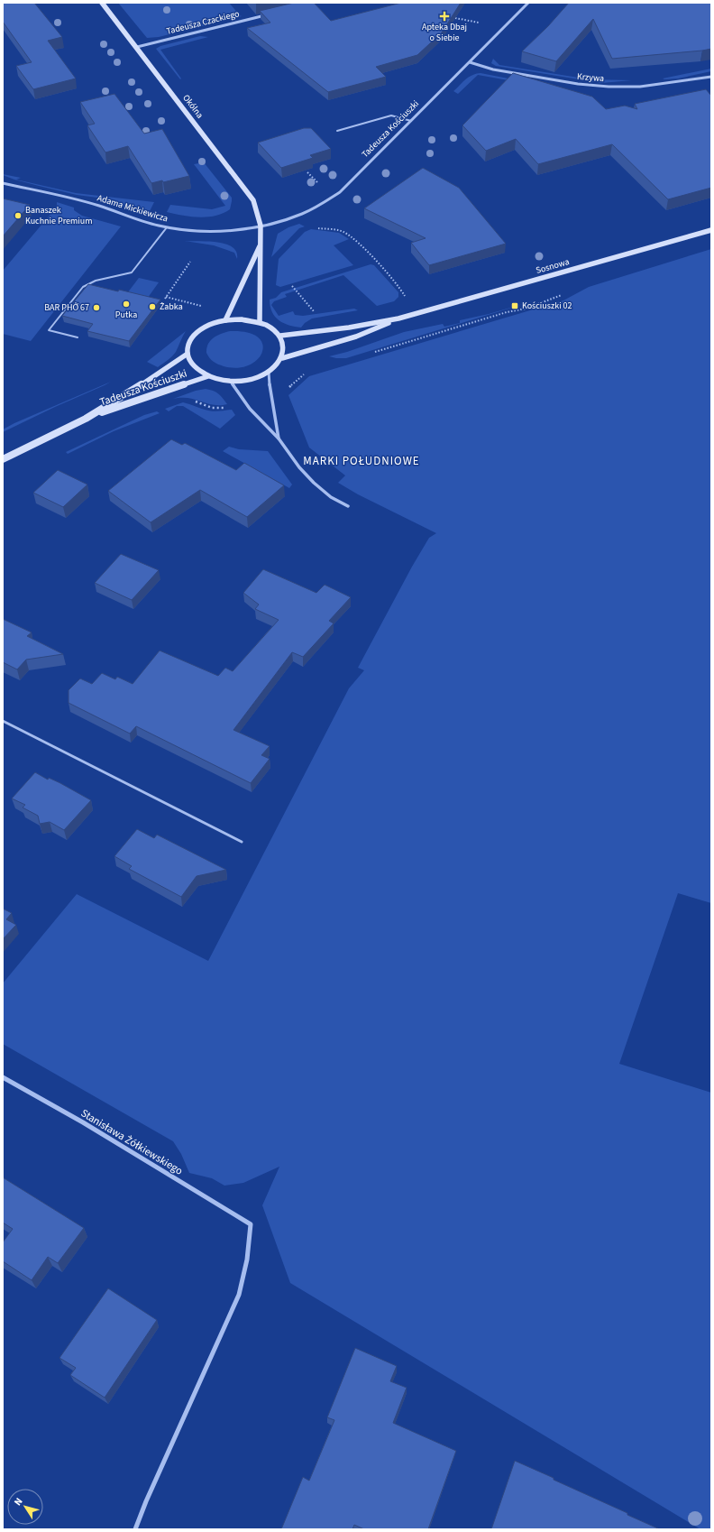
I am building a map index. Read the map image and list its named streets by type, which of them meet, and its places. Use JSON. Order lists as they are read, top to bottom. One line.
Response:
{"streets":{"street":["Tadeusza Czackiego","Krzywa","Okólna","Tadeusza Kościuszki","Adama Mickiewicza","Sosnowa","Stanisława Żółkiewskiego"]},"crossings":[["Tadeusza Czackiego","Okólna"],["Krzywa","Tadeusza Kościuszki"],["Okólna","Tadeusza Kościuszki"],["Okólna","Adama Mickiewicza"],["Tadeusza Kościuszki","Adama Mickiewicza"],["Tadeusza Kościuszki","Sosnowa"]],"districts":["MARKI POŁUDNIOWE"],"places":{"health":["Apteka Dbaj o Siebie"],"other":["Banaszek Kuchnie Premium","Putka","Żabka","BAR PHỞ 67"],"transit":["Kościuszki 02"]},"north":"top left"}
